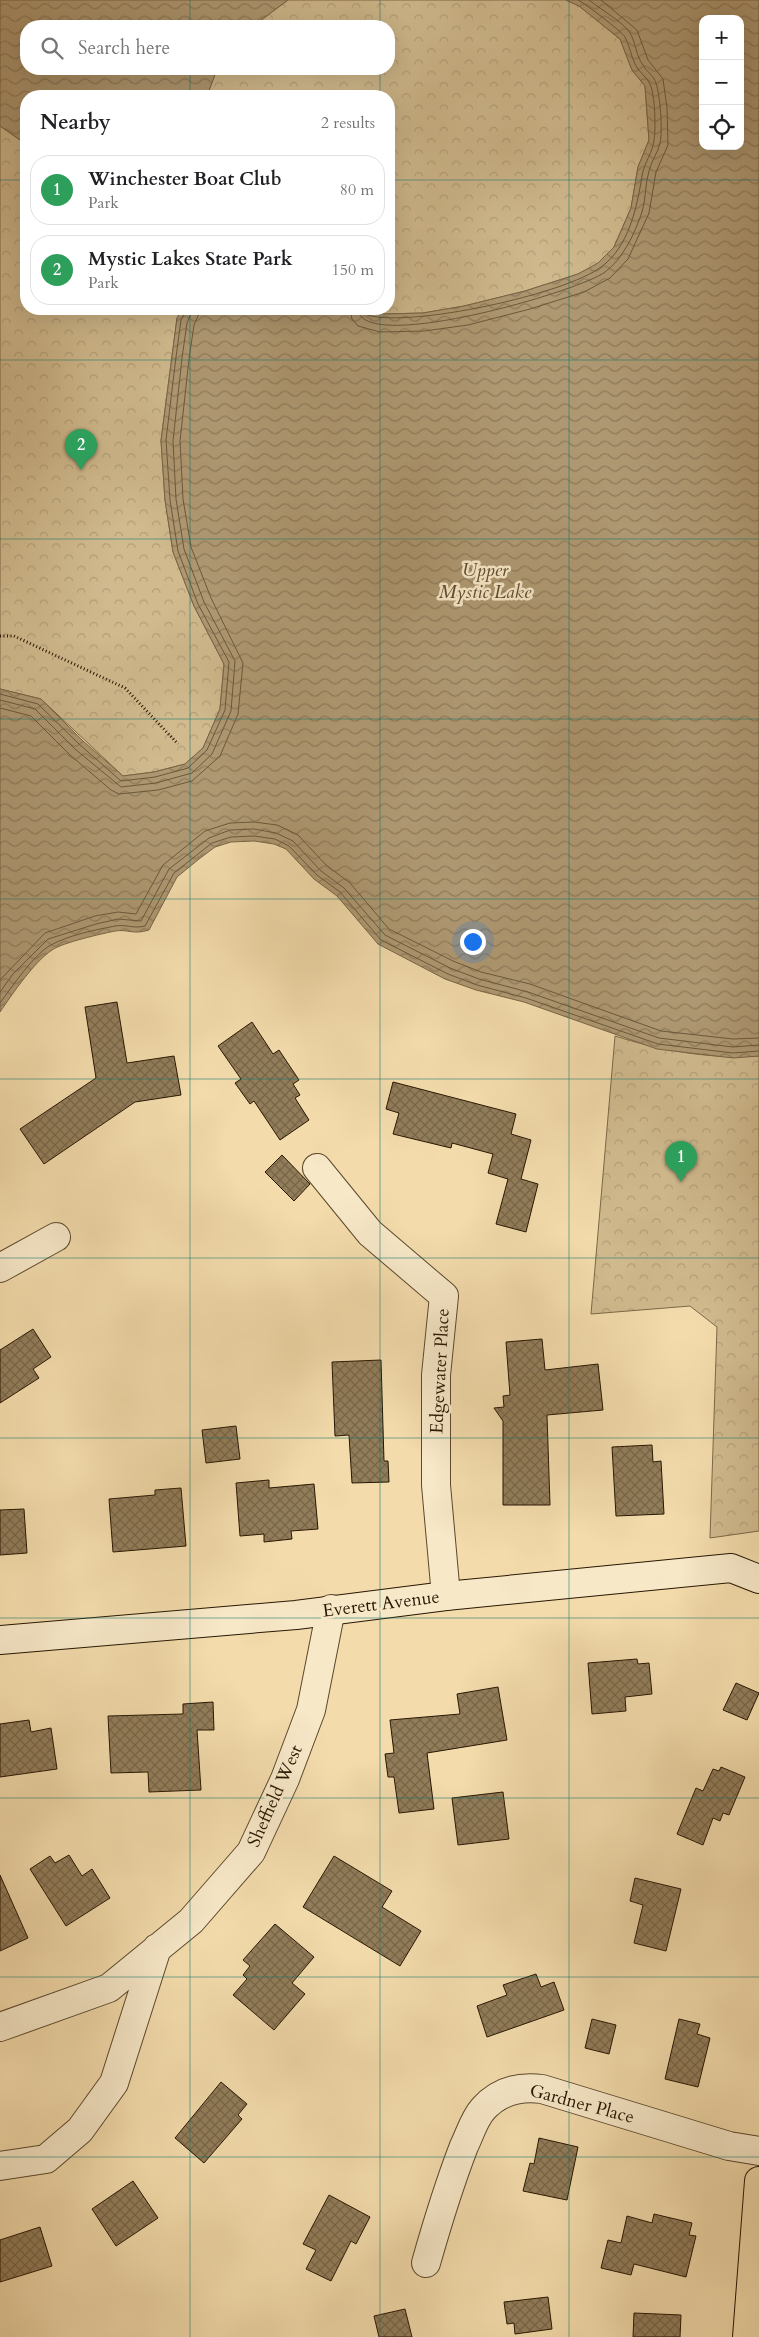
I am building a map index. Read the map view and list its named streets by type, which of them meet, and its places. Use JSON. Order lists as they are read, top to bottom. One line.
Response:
{"streets":{"street":["Edgewater Place","Everett Avenue","Sheffield West","Gardner Place"]},"crossings":[["Edgewater Place","Everett Avenue"],["Everett Avenue","Sheffield West"]],"water":["Upper Mystic Lake"],"page":{"map_buttons":["+","−"],"search":"Search here","heading":["Nearby","2 results"],"list":[{"mark":"1","name":"Winchester Boat Club","note":"Park","value":"80 m"},{"mark":"2","name":"Mystic Lakes State Park","note":"Park","value":"150 m"}],"pins":["2","1"]}}
